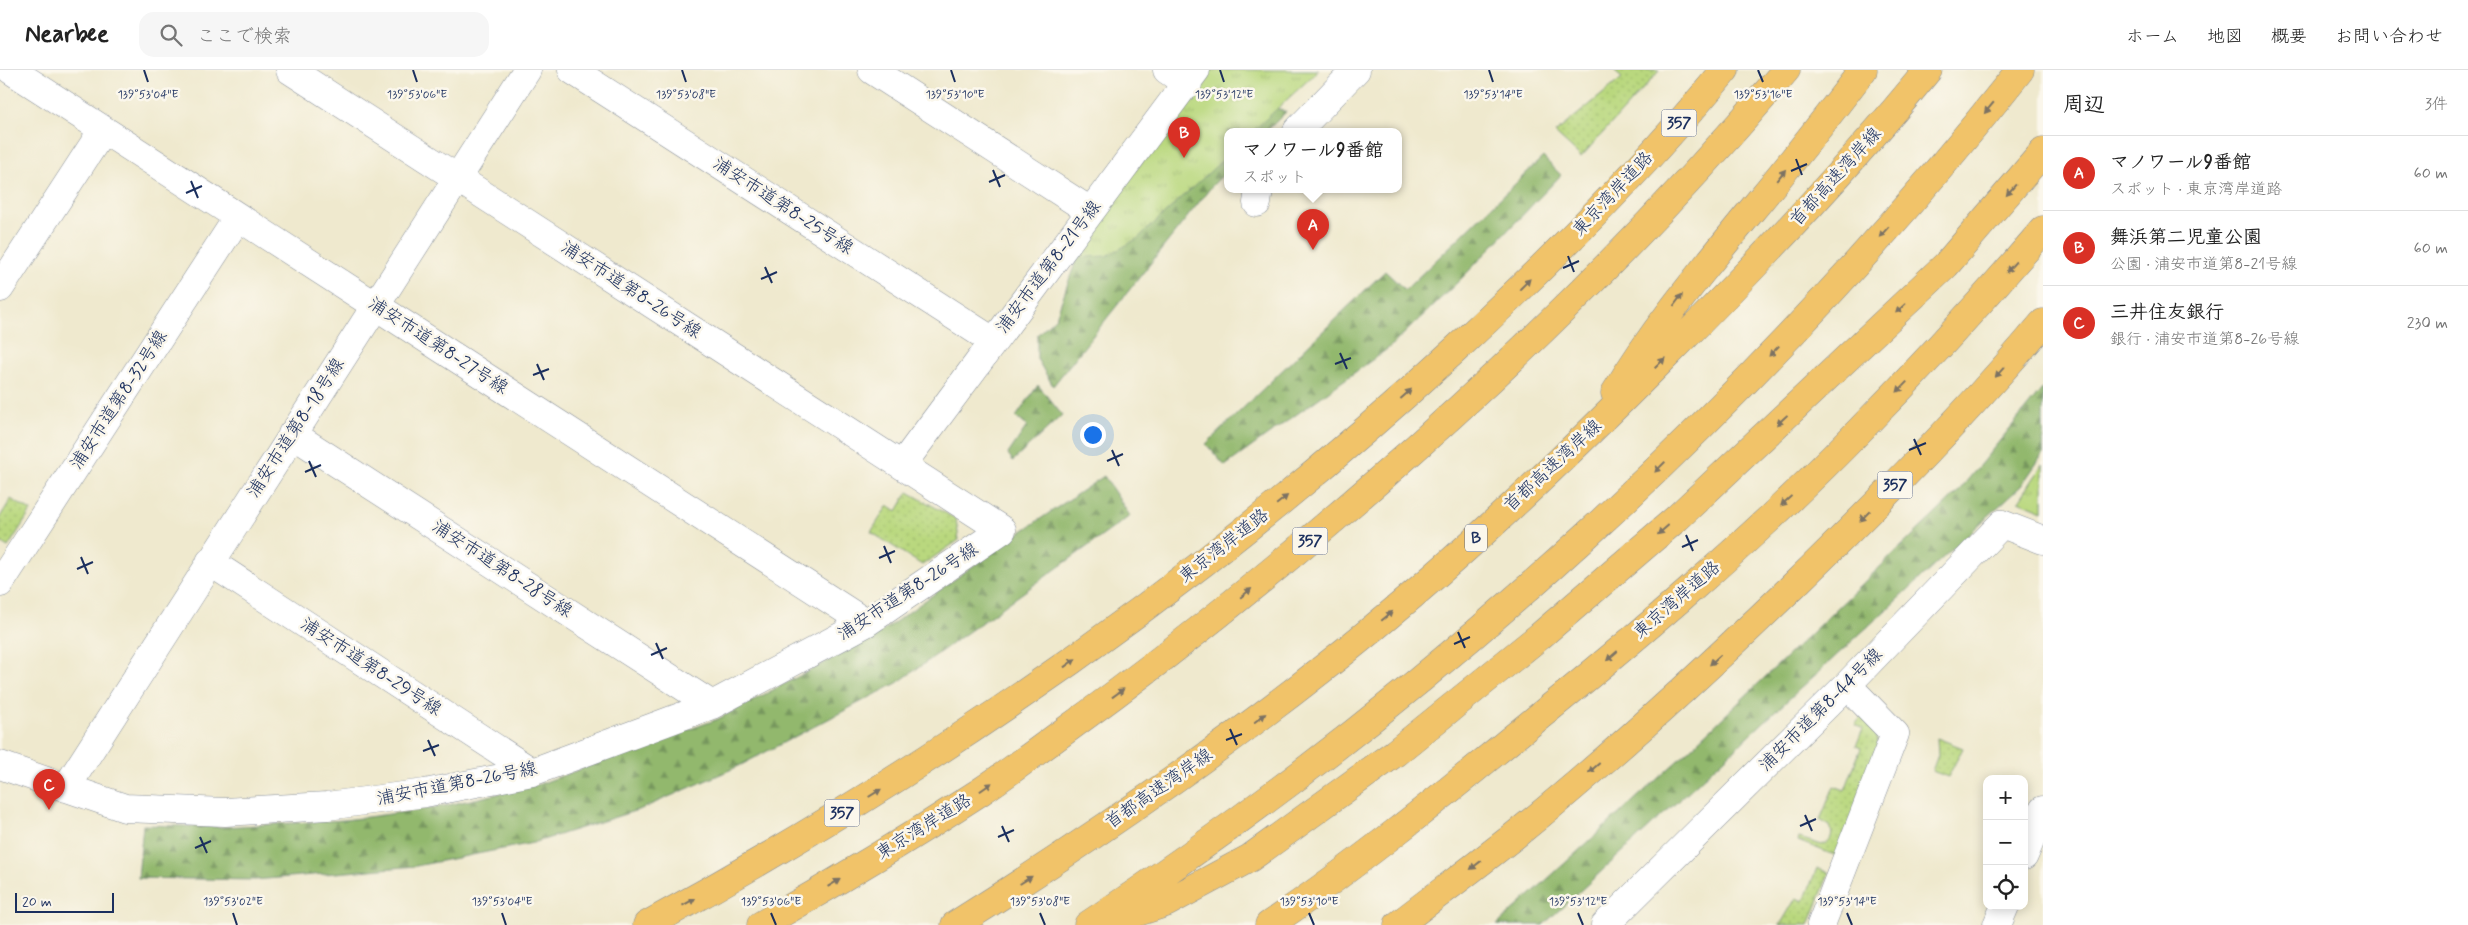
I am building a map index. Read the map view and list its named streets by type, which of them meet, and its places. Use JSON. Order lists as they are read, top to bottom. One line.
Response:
{"streets":{"highway":["357","首都高速湾岸線","東京湾岸道路","B"],"street":["浦安市道第8-25号線","浦安市道第8-21号線","浦安市道第8-26号線","浦安市道第8-27号線","浦安市道第8-32号線","浦安市道第8-18号線","浦安市道第8-28号線","浦安市道第8-29号線","浦安市道第8-44号線"]},"crossings":[["浦安市道第8-25号線","浦安市道第8-21号線"],["浦安市道第8-21号線","浦安市道第8-26号線"],["浦安市道第8-26号線","浦安市道第8-27号線"],["浦安市道第8-26号線","浦安市道第8-18号線"],["浦安市道第8-26号線","浦安市道第8-28号線"],["浦安市道第8-26号線","浦安市道第8-29号線"],["浦安市道第8-27号線","浦安市道第8-32号線"],["浦安市道第8-27号線","浦安市道第8-18号線"],["浦安市道第8-18号線","浦安市道第8-28号線"],["浦安市道第8-18号線","浦安市道第8-29号線"]],"scale_bar":"20 m","page":{"header":"Nearbee","search":"ここで検索","nav":["ホーム","地図","概要","お問い合わせ"],"heading":["周辺","3件"],"pins":["B","A","C"],"popup":["マノワール9番館","スポット"],"list":[{"mark":"A","name":"マノワール9番館","note":"スポット · 東京湾岸道路","value":"60 m"},{"mark":"B","name":"舞浜第二児童公園","note":"公園 · 浦安市道第8-21号線","value":"60 m"},{"mark":"C","name":"三井住友銀行","note":"銀行 · 浦安市道第8-26号線","value":"230 m"}],"map_buttons":["+","−"],"scale":"20 m"},"coordinates":["139°53'04\"E","139°53'06\"E","139°53'08\"E","139°53'10\"E","139°53'12\"E","139°53'14\"E","139°53'16\"E","139°53'02\"E"]}
